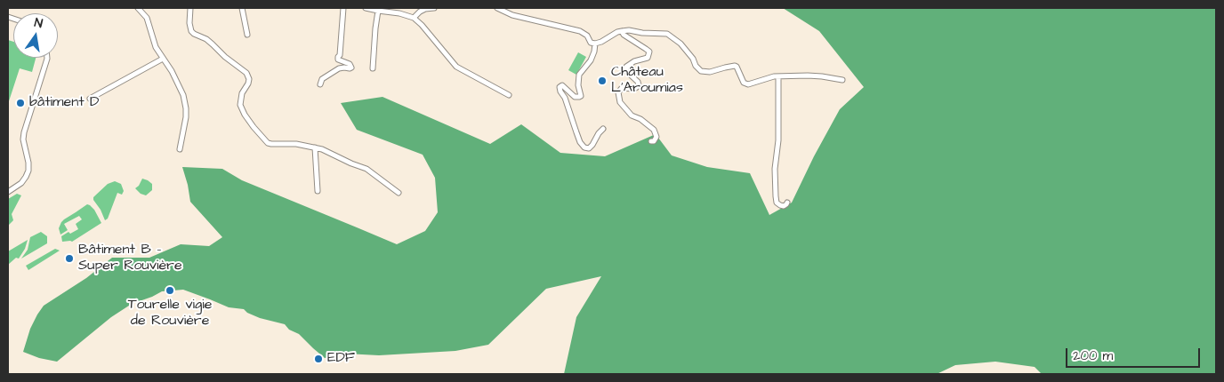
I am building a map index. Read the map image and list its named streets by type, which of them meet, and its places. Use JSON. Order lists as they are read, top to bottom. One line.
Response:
{"places":["Château L'Aroumias","bâtiment D","Bâtiment B - Super Rouvière","Tourelle vigie de Rouvière","EDF"],"scale_bar":"200 m","north":"top"}
